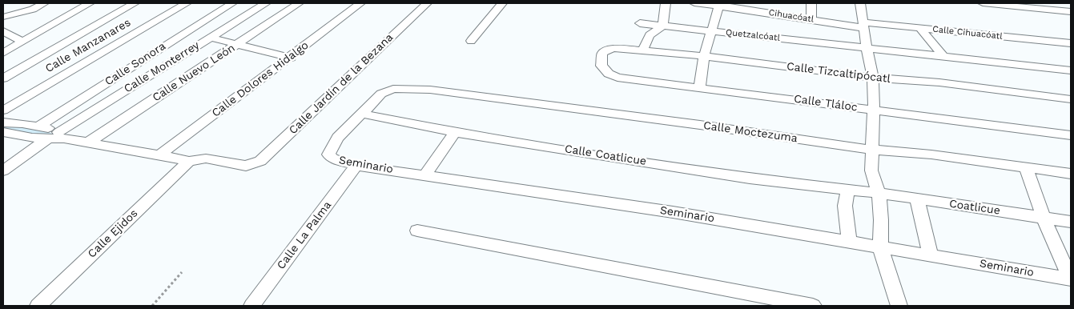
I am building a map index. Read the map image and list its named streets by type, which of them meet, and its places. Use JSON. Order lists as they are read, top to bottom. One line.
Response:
{"streets":{"street":["Cihuacóatl","Calle Cihuacóatl","Quetzalcóatl","Calle Manzanares","Calle Sonora","Calle Monterrey","Calle Nuevo León","Calle Tizcaltipócatl","Calle Dolores Hidalgo","Calle Jardín de la Bezana","Calle Tláloc","Calle Moctezuma","Calle Coatlicue","Seminario","Coatlicue","Calle Ejidos","Calle La Palma"]},"crossings":[["Cihuacóatl","Calle Cihuacóatl"],["Cihuacóatl","Quetzalcóatl"],["Calle Cihuacóatl","Quetzalcóatl"],["Calle Tizcaltipócatl","Calle Tláloc"],["Calle Jardín de la Bezana","Calle Ejidos"],["Calle Moctezuma","Calle Coatlicue"],["Calle Moctezuma","Seminario"],["Calle Coatlicue","Seminario"],["Calle Coatlicue","Coatlicue"],["Seminario","Calle La Palma"]]}
